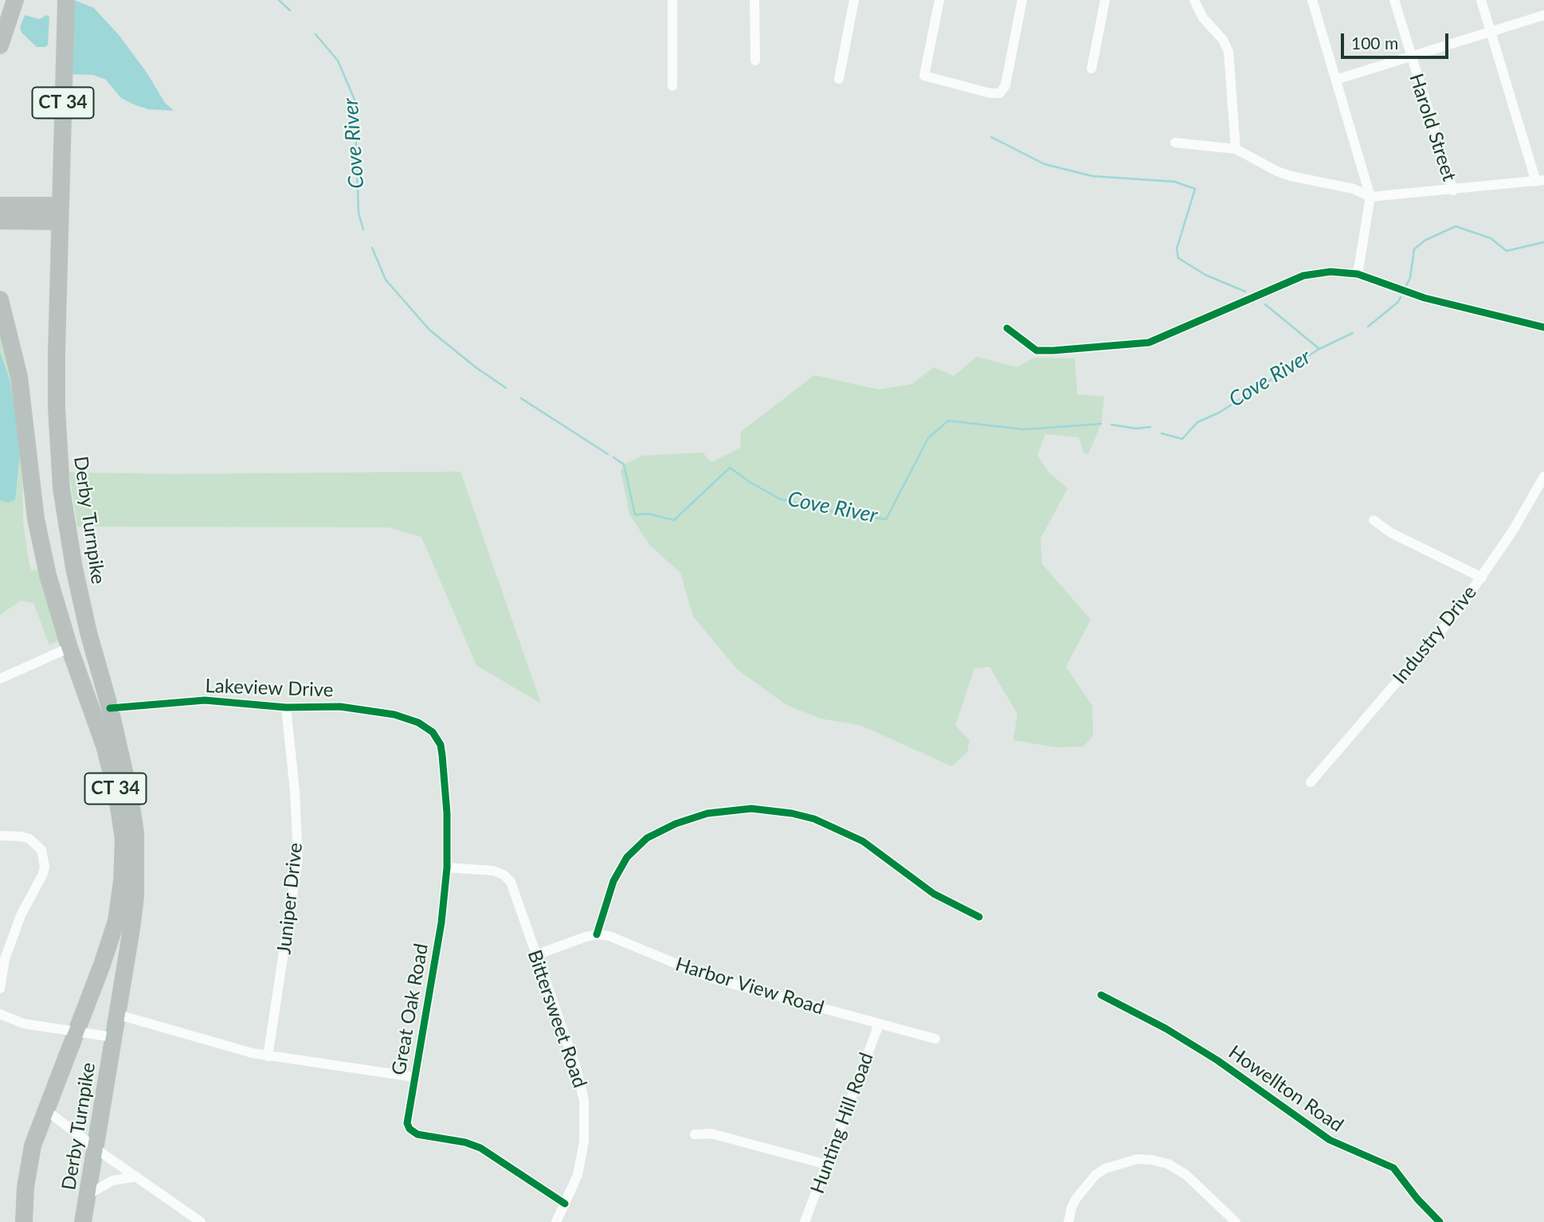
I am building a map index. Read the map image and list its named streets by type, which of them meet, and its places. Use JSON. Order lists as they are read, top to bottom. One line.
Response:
{"streets":{"highway":["CT 34","Derby Turnpike"],"street":["Harold Street","Industry Drive","Lakeview Drive","Juniper Drive","Harbor View Road","Great Oak Road","Bittersweet Road","Howellton Road","Hunting Hill Road"]},"crossings":[["Derby Turnpike","Lakeview Drive"],["Lakeview Drive","Juniper Drive"],["Lakeview Drive","Great Oak Road"],["Harbor View Road","Hunting Hill Road"],["Great Oak Road","Bittersweet Road"]],"water":["Cove River"],"scale_bar":"100 m"}
